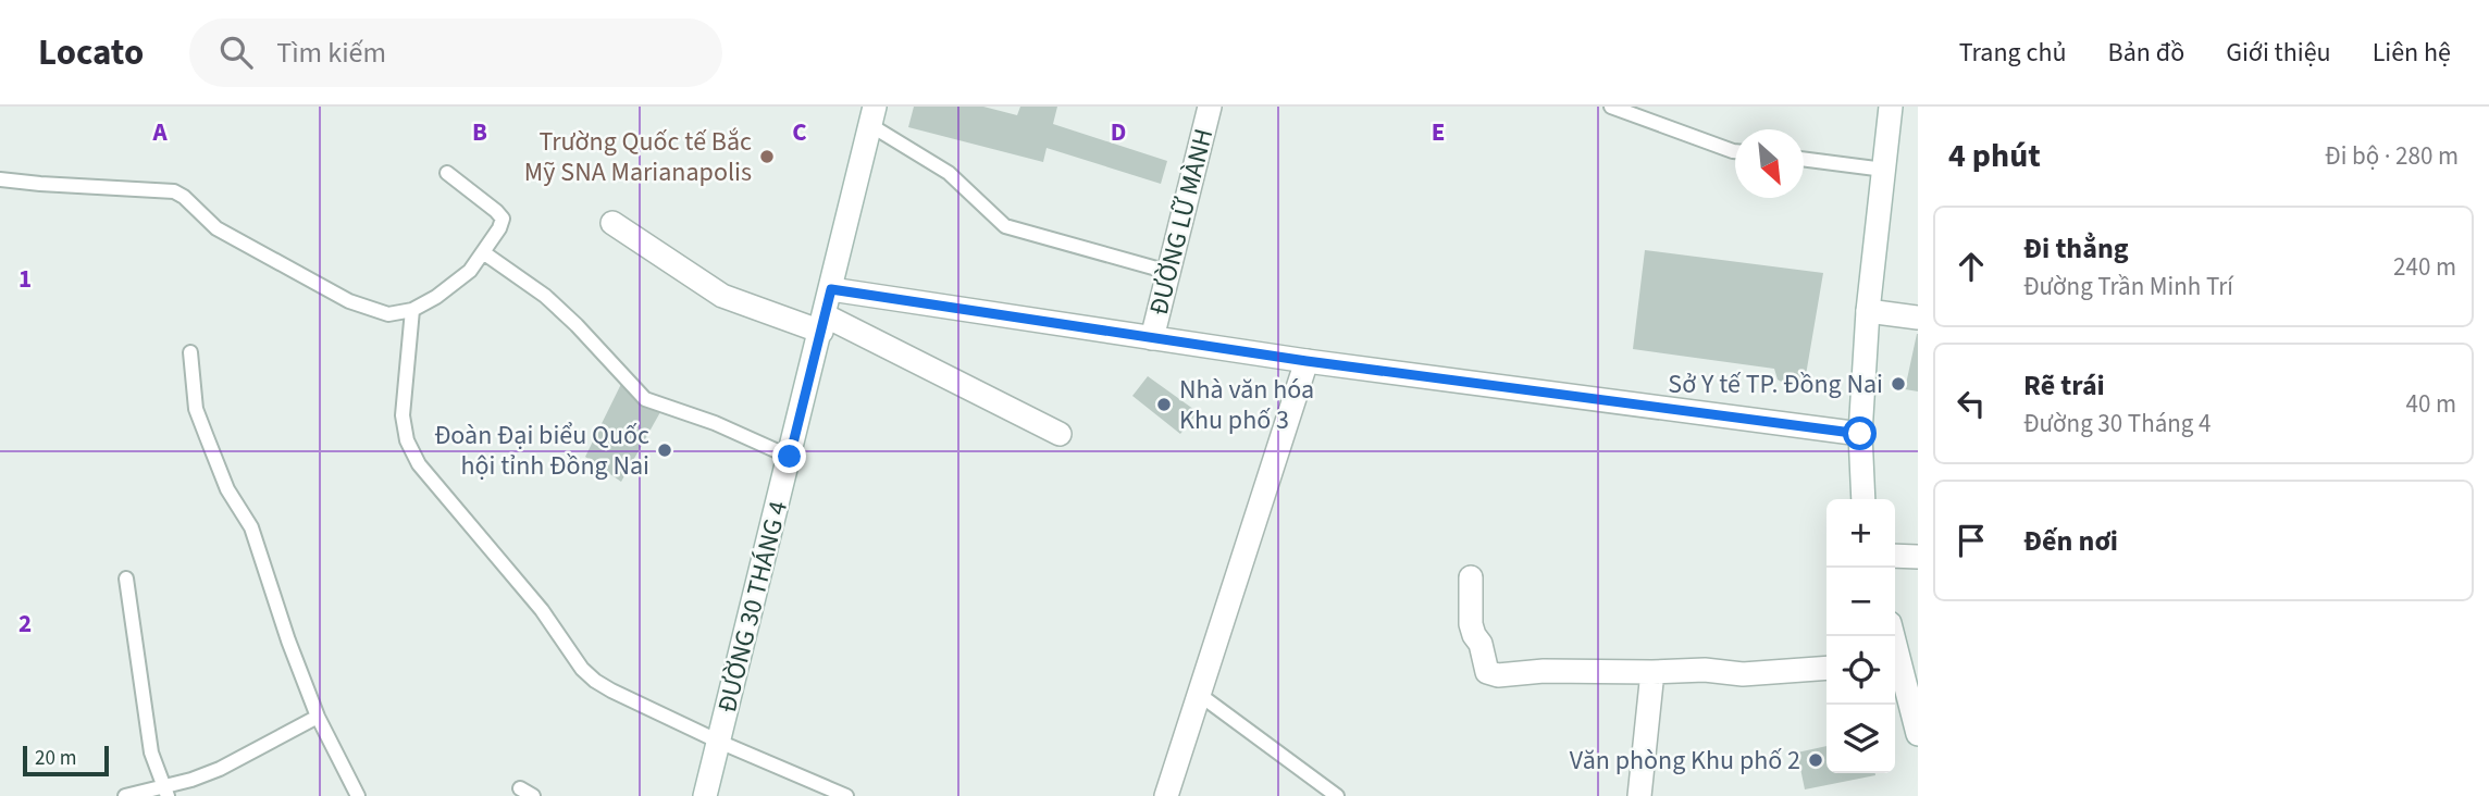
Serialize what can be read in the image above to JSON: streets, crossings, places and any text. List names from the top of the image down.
{
  "streets": {
    "street": ["ĐƯỜNG LỮ MÀNH", "ĐƯỜNG 30 THÁNG 4"]
  },
  "places": [
    "Trường Quốc tế Bắc Mỹ SNA Marianapolis",
    "Sở Y tế TP. Đồng Nai",
    "Nhà văn hóa Khu phố 3",
    "Đoàn Đại biểu Quốc hội tỉnh Đồng Nai",
    "Văn phòng Khu phố 2"
  ],
  "scale_bar": "20 m",
  "north": "bottom right",
  "page": {
    "header": "Locato",
    "search": "Tìm kiếm",
    "nav": [
      "Trang chủ",
      "Bản đồ",
      "Giới thiệu",
      "Liên hệ"
    ],
    "heading": ["4 phút", "Đi bộ · 280 m"],
    "list": [
      ["Đi thẳng", "Đường Trần Minh Trí", "240 m"],
      ["Rẽ trái", "Đường 30 Tháng 4", "40 m"],
      "Đến nơi"
    ],
    "map_buttons": ["+", "−"],
    "scale": "20 m"
  },
  "grid": {
    "columns": [
      "A",
      "B",
      "C",
      "D",
      "E"
    ],
    "rows": ["1", "2"]
  }
}
